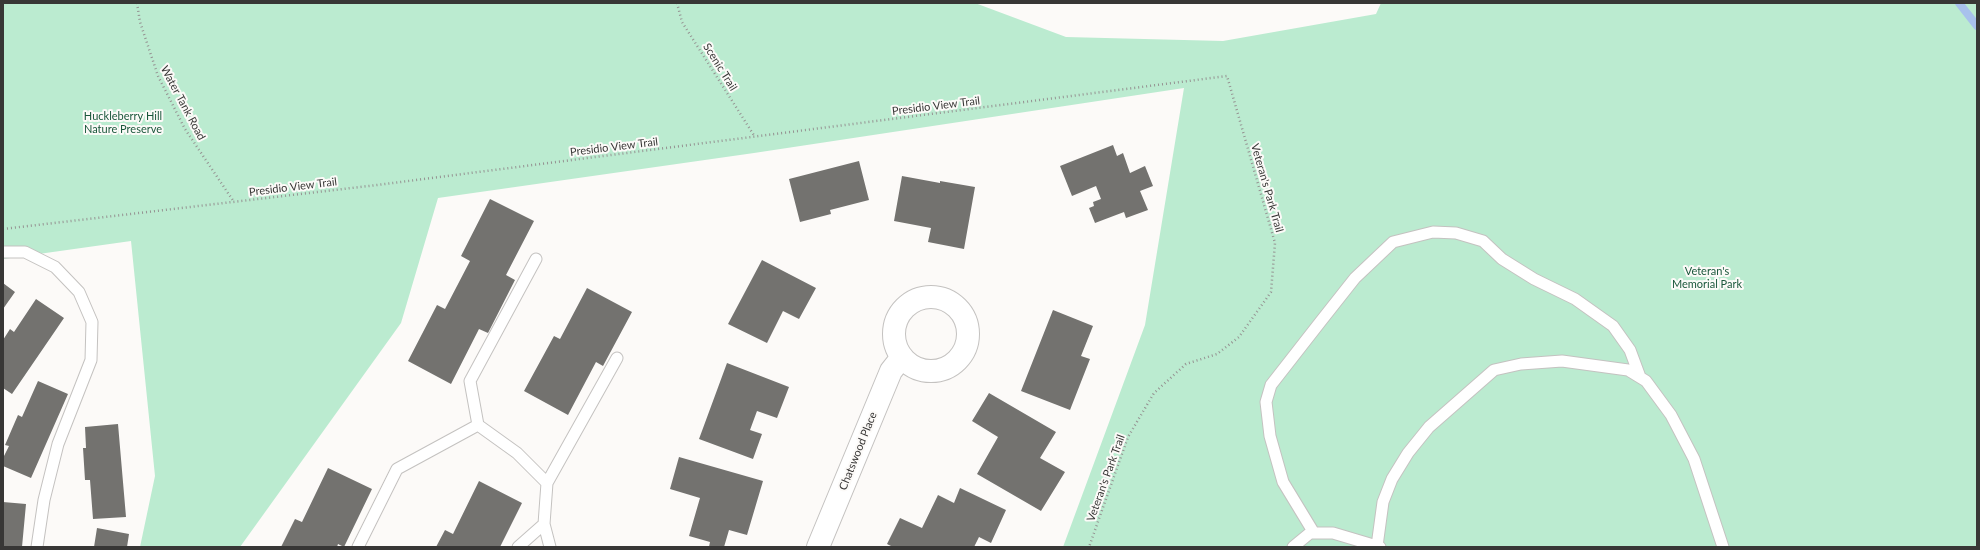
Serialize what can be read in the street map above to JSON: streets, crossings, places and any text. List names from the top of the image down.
{
  "streets": {
    "street": ["Chatswood Place"],
    "path": [
      "Scenic Trail",
      "Water Tank Road",
      "Presidio View Trail",
      "Veteran's Park Trail"
    ]
  },
  "crossings": [
    ["Scenic Trail", "Presidio View Trail"],
    ["Water Tank Road", "Presidio View Trail"],
    ["Presidio View Trail", "Veteran's Park Trail"]
  ],
  "parks": ["Huckleberry Hill Nature Preserve", "Veteran's Memorial Park"]
}
